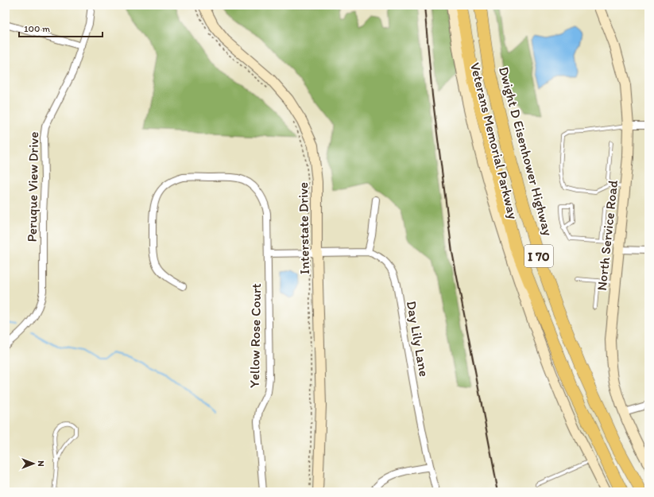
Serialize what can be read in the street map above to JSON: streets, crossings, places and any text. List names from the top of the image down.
{
  "streets": {
    "highway": ["Dwight D Eisenhower Highway", "I 70"],
    "street": [
      "Veterans Memorial Parkway",
      "Peruque View Drive",
      "Interstate Drive",
      "North Service Road",
      "Yellow Rose Court",
      "Day Lily Lane"
    ]
  },
  "crossings": [
    ["Interstate Drive", "Day Lily Lane"],
    ["Yellow Rose Court", "Day Lily Lane"]
  ],
  "scale_bar": "100 m",
  "north": "right"
}
